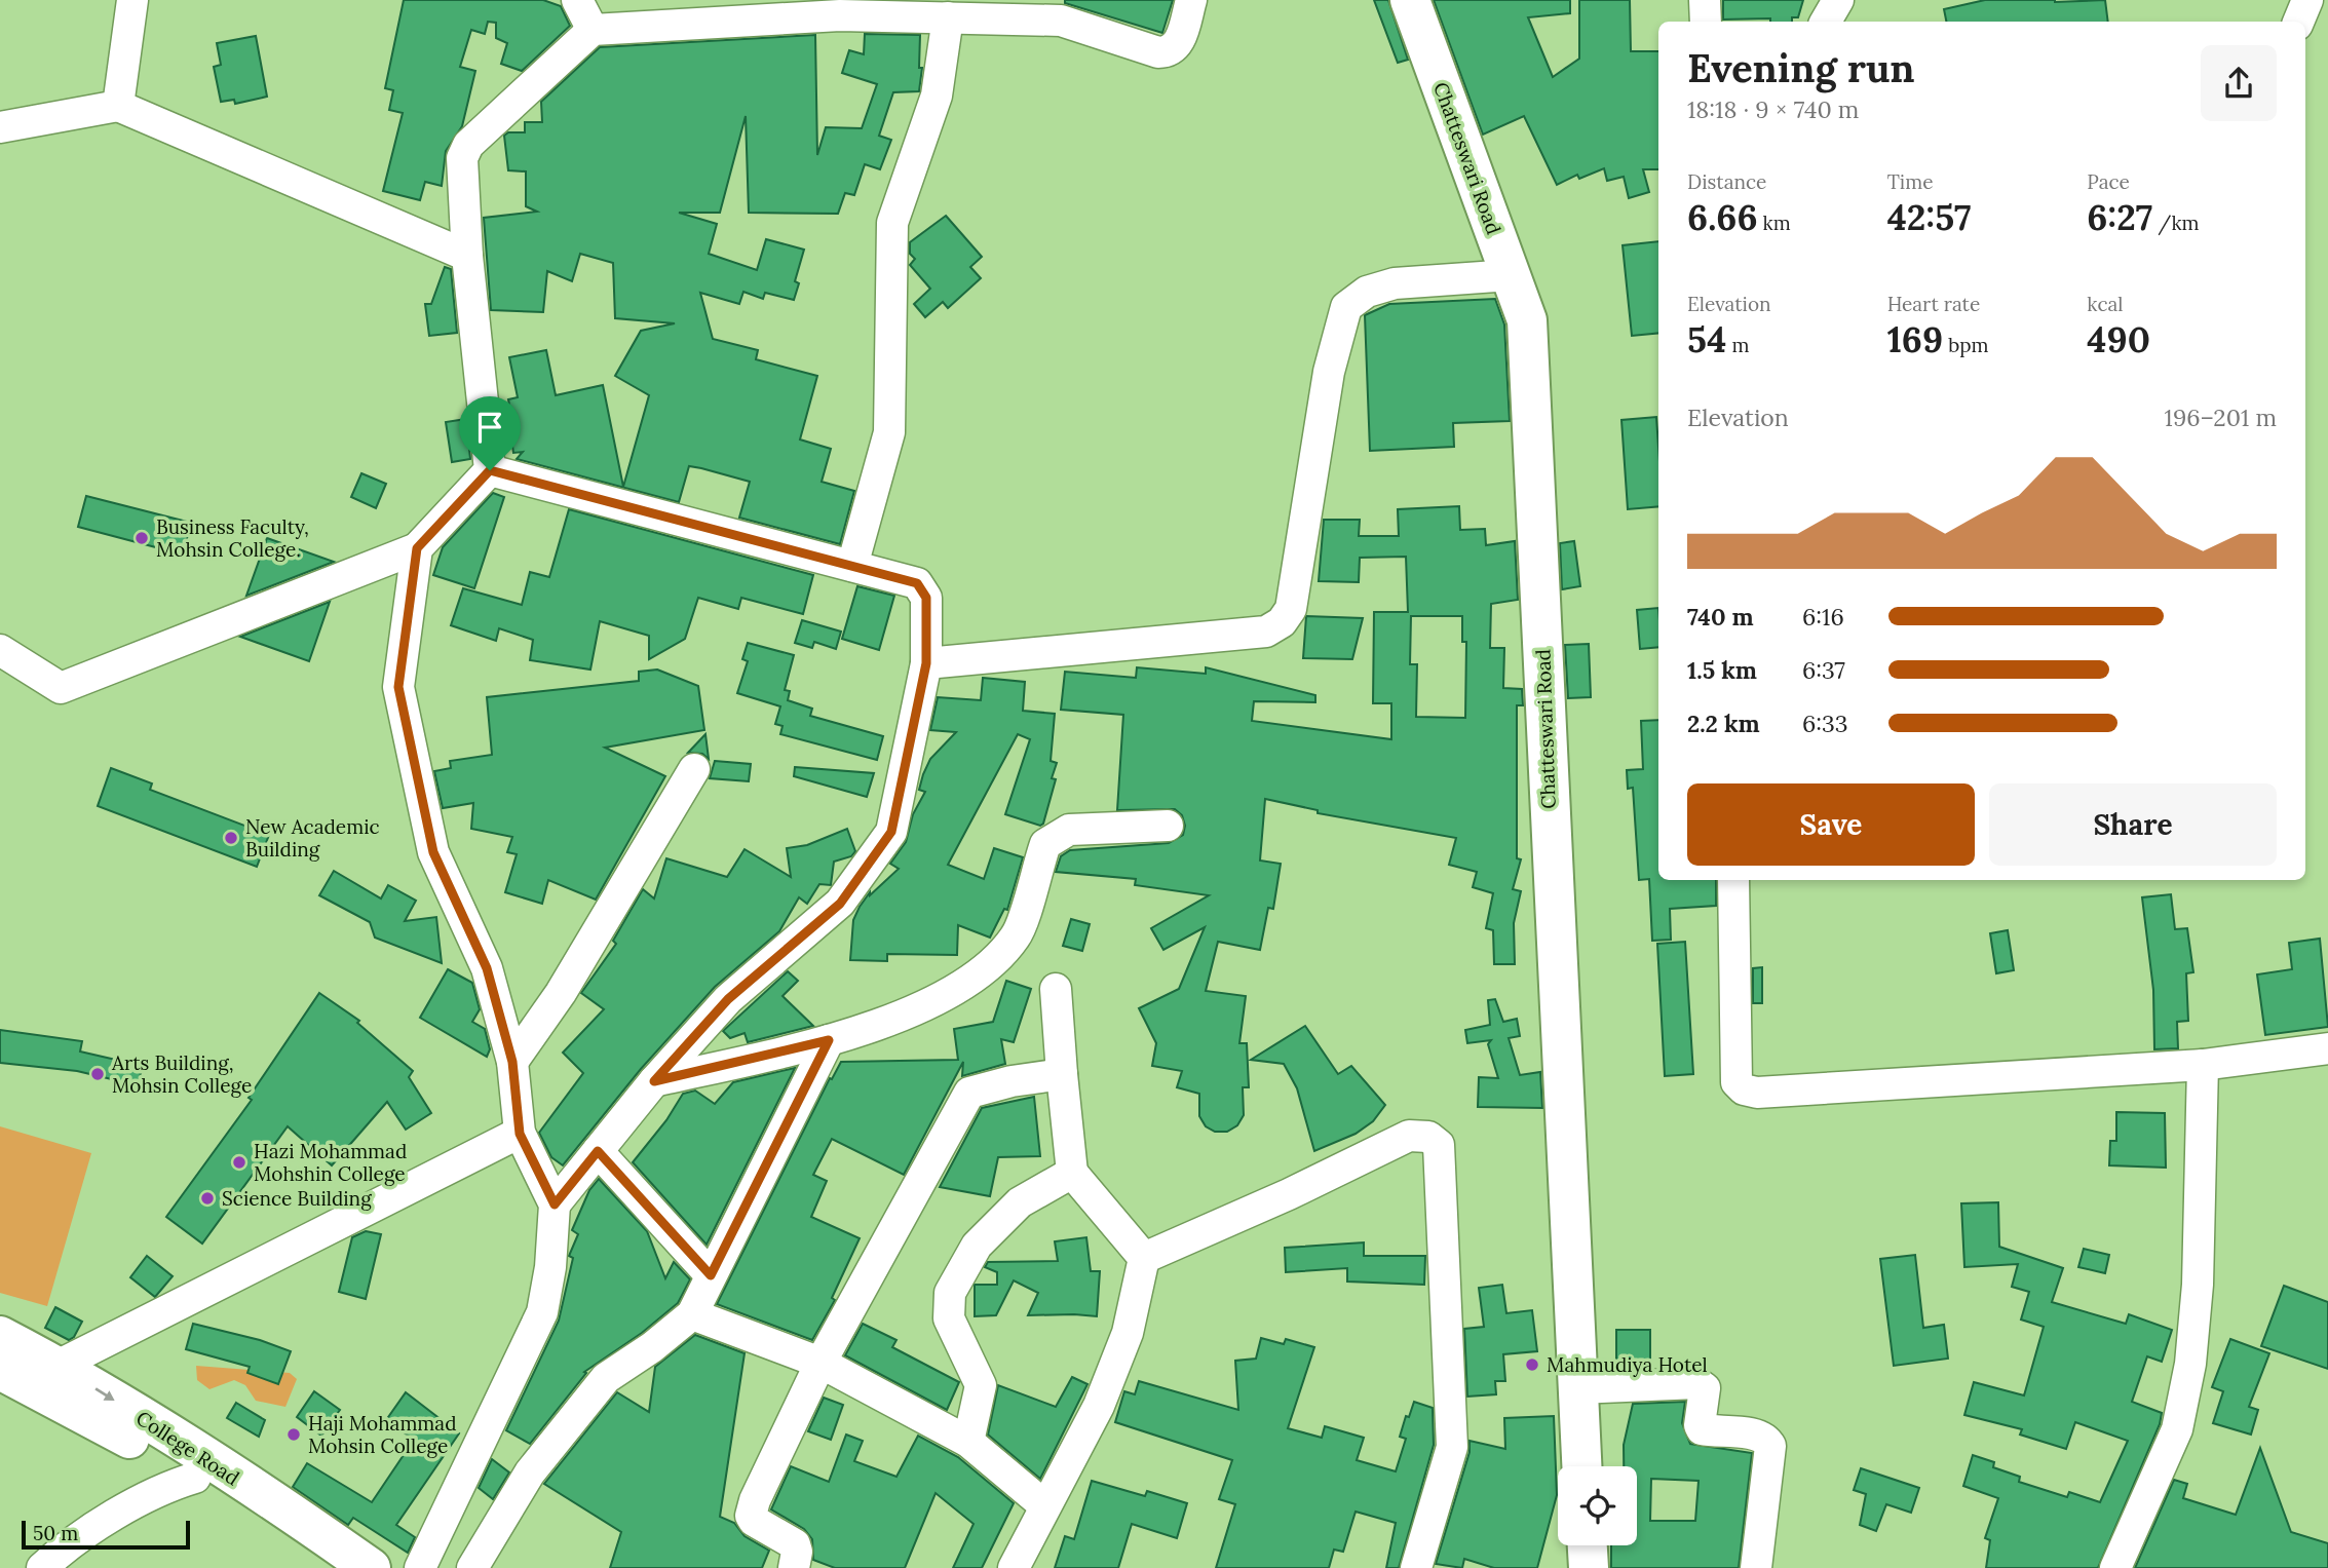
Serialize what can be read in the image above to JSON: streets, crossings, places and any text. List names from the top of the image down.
{
  "streets": {
    "main road": ["Chatteswari Road", "College Road"]
  },
  "places": [
    "Business Faculty, Mohsin College.",
    "New Academic Building",
    "Arts Building, Mohsin College",
    "Hazi Mohammad Mohshin College",
    "Science Building",
    "Mahmudiya Hotel",
    "Haji Mohammad Mohsin College"
  ],
  "scale_bar": "50 m",
  "page": {
    "heading": ["Evening run", "18:18 · 9 × 740 m"],
    "stats": [
      ["Distance", "6.66 km"],
      ["Time", "42:57"],
      ["Pace", "6:27 /km"],
      ["Elevation", "54 m"],
      ["Heart rate", "169 bpm"],
      ["kcal", "490"]
    ],
    "chart": ["Elevation", "196–201 m"],
    "list": [
      {
        "name": "740 m",
        "note": "6:16"
      },
      {
        "name": "1.5 km",
        "note": "6:37"
      },
      {
        "name": "2.2 km",
        "note": "6:33"
      }
    ],
    "buttons": ["Save", "Share"],
    "scale": "50 m"
  }
}
